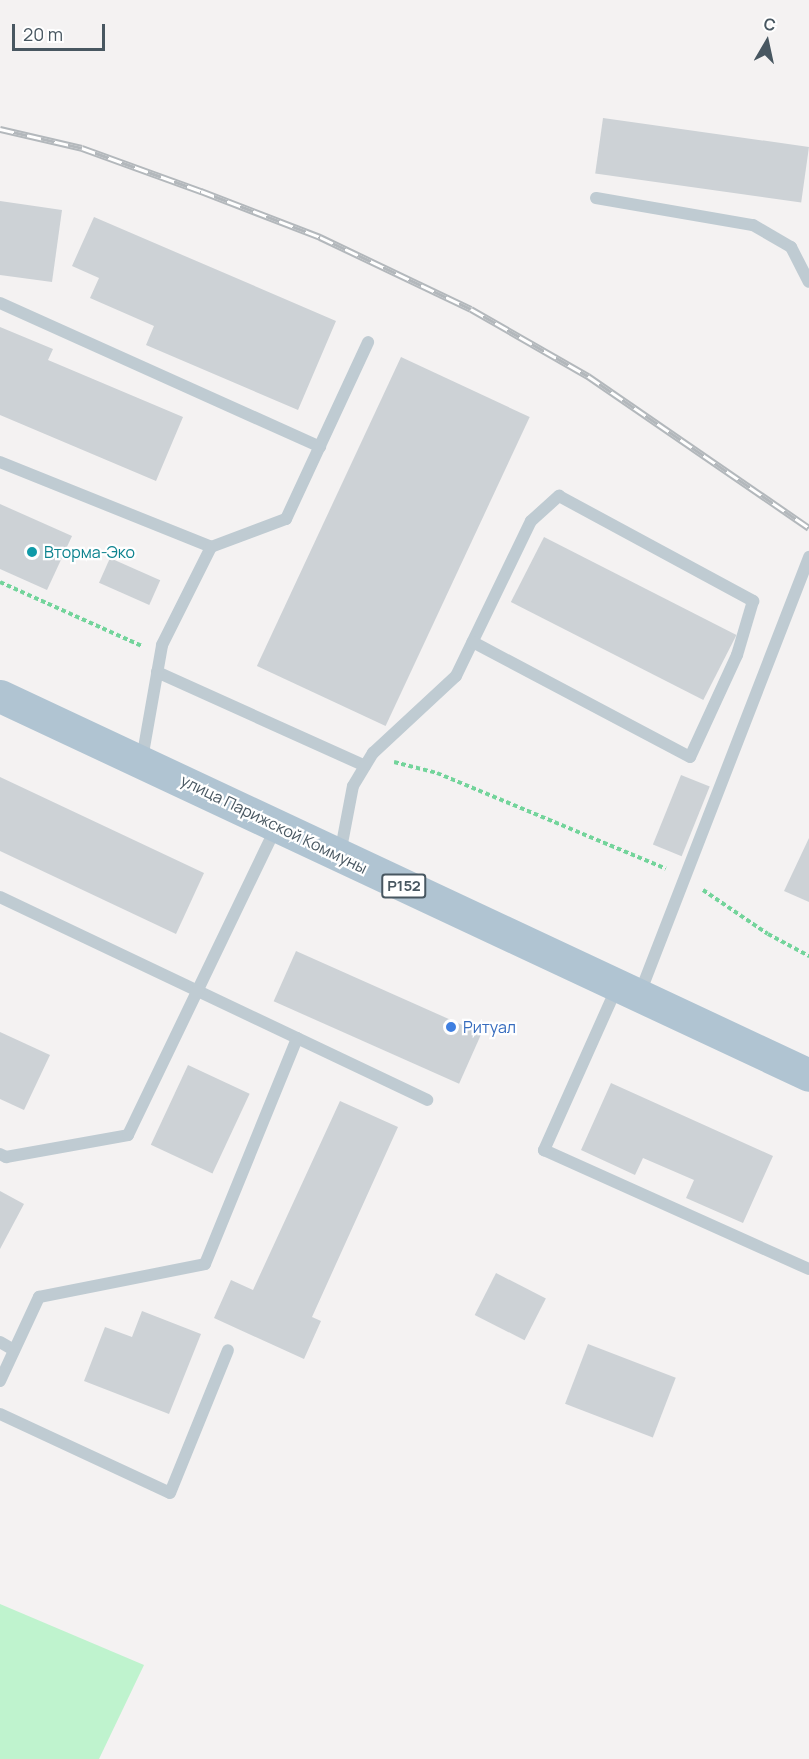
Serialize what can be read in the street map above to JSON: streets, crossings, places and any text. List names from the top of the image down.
{
  "streets": {
    "main road": ["улица Парижской Коммуны", "Р152"]
  },
  "places": ["Вторма-Эко", "Ритуал"],
  "scale_bar": "20 m",
  "north": "top"
}
